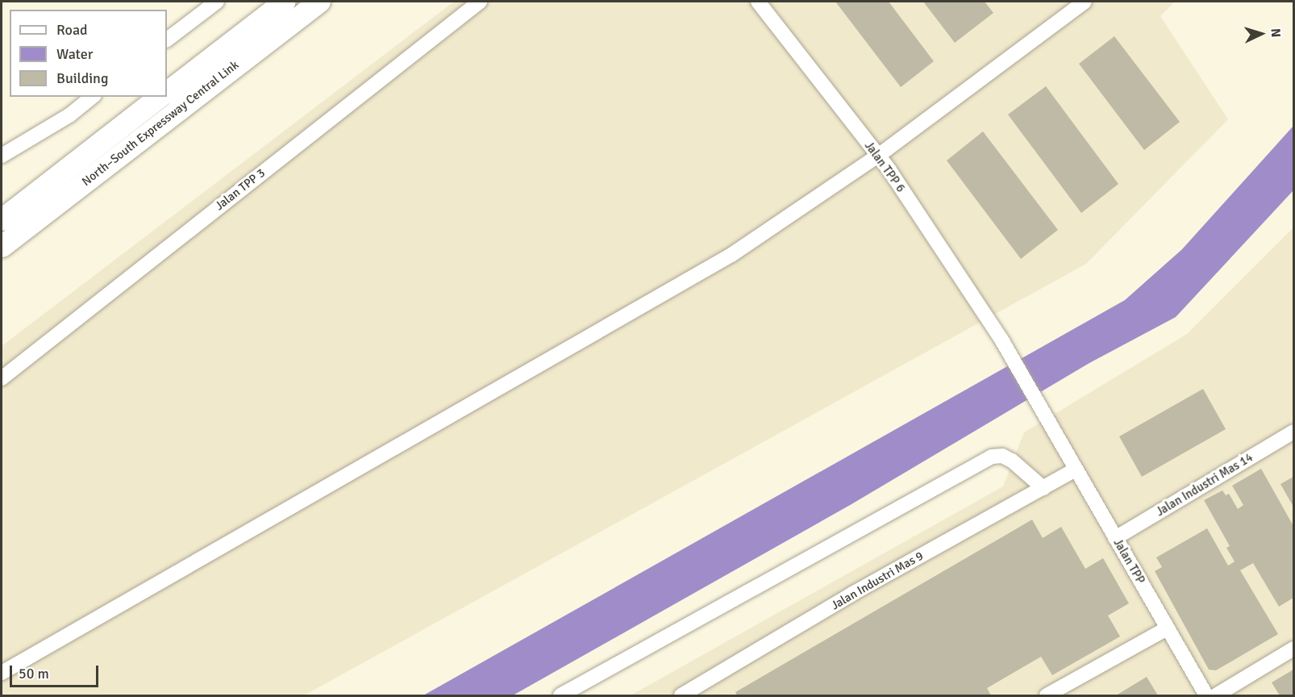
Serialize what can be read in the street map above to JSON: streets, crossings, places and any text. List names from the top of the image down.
{
  "streets": {
    "highway": ["North–South Expressway Central Link"],
    "street": [
      "Jalan TPP 6",
      "Jalan TPP 3",
      "Jalan Industri Mas 14",
      "Jalan TPP",
      "Jalan Industri Mas 9"
    ]
  },
  "crossings": [
    ["Jalan TPP 6", "Jalan TPP"],
    ["Jalan Industri Mas 14", "Jalan TPP"],
    ["Jalan TPP", "Jalan Industri Mas 9"]
  ],
  "legend": ["Road", "Water", "Building"],
  "scale_bar": "50 m",
  "north": "right"
}
